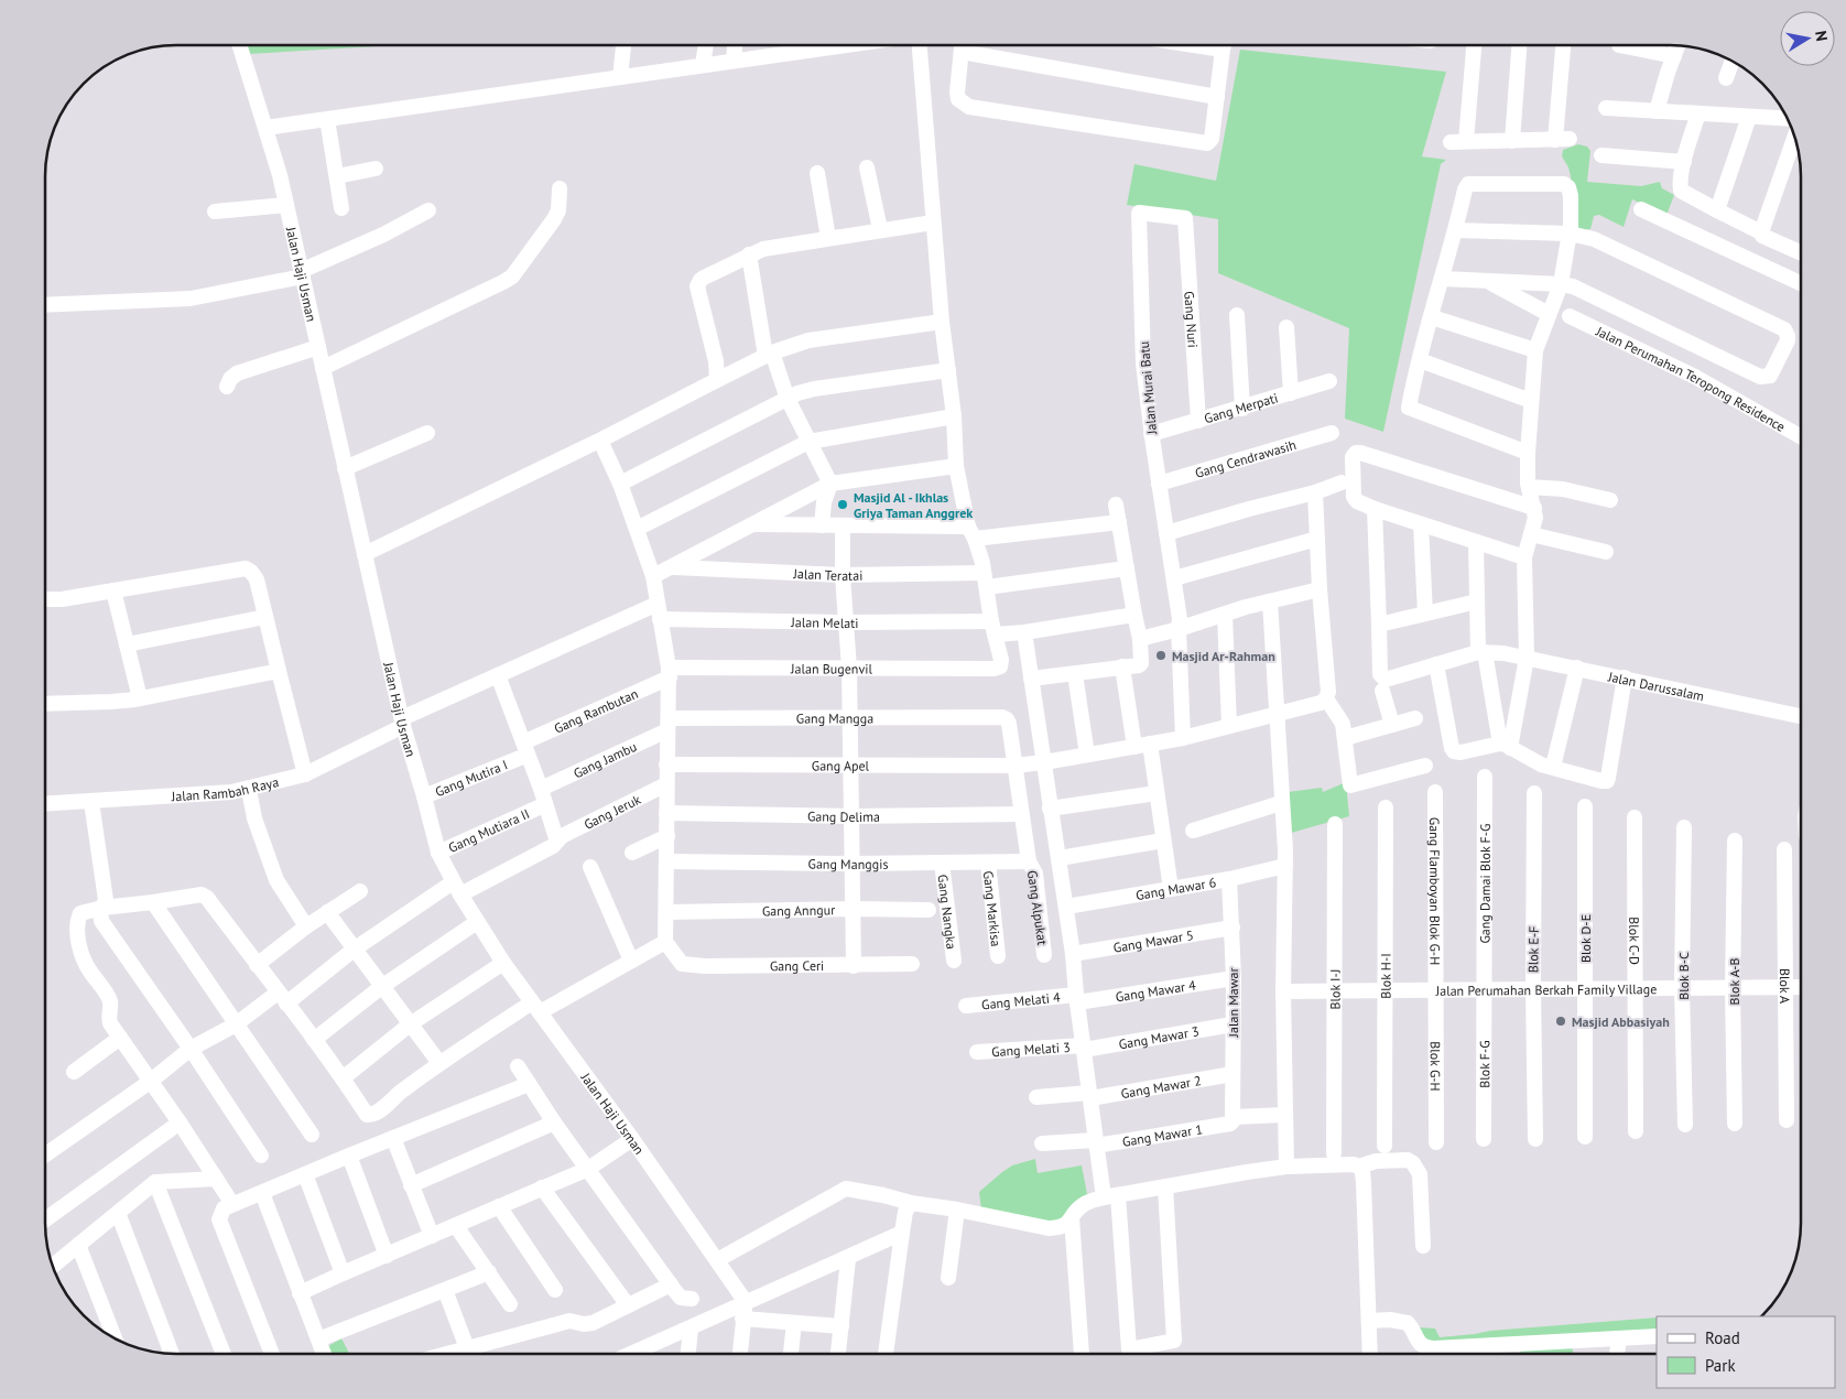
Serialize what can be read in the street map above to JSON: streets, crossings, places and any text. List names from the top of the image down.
{
  "streets": {
    "street": [
      "Jalan Haji Usman",
      "Gang Nuri",
      "Jalan Perumahan Teropong Residence",
      "Jalan Murai Batu",
      "Gang Merpati",
      "Gang Cendrawasih",
      "Jalan Teratai",
      "Jalan Melati",
      "Jalan Bugenvil",
      "Jalan Darussalam",
      "Gang Rambutan",
      "Gang Mangga",
      "Gang Jambu",
      "Gang Apel",
      "Gang Mutira I",
      "Jalan Rambah Raya",
      "Gang Jeruk",
      "Gang Delima",
      "Gang Mutiara II",
      "Gang Manggis",
      "Gang Damai Blok F-G",
      "Gang Mawar 6",
      "Gang Flamboyan Blok G-H",
      "Gang Alpukat",
      "Gang Anngur",
      "Gang Markisa",
      "Gang Nangka",
      "Blok D-E",
      "Gang Mawar 5",
      "Blok C-D",
      "Blok E-F",
      "Gang Ceri",
      "Blok B-C",
      "Blok H-I",
      "Blok A-B",
      "Blok A",
      "Blok I-J",
      "Jalan Perumahan Berkah Family Village",
      "Gang Mawar 4",
      "Gang Melati 4",
      "Jalan Mawar",
      "Gang Mawar 3",
      "Gang Melati 3",
      "Blok F-G",
      "Blok G-H",
      "Gang Mawar 2",
      "Gang Mawar 1"
    ]
  },
  "crossings": [
    ["Jalan Haji Usman", "Gang Mutira I"],
    ["Jalan Haji Usman", "Jalan Rambah Raya"],
    ["Jalan Haji Usman", "Gang Jeruk"],
    ["Jalan Haji Usman", "Gang Mutiara II"],
    ["Gang Nuri", "Jalan Murai Batu"],
    ["Gang Nuri", "Gang Merpati"],
    ["Jalan Murai Batu", "Gang Merpati"],
    ["Jalan Murai Batu", "Gang Cendrawasih"],
    ["Jalan Murai Batu", "Gang Apel"],
    ["Jalan Melati", "Jalan Bugenvil"],
    ["Jalan Melati", "Jalan Rambah Raya"],
    ["Jalan Bugenvil", "Gang Rambutan"],
    ["Gang Rambutan", "Gang Mutira I"],
    ["Gang Mangga", "Gang Jambu"],
    ["Gang Mangga", "Gang Alpukat"],
    ["Gang Apel", "Gang Alpukat"],
    ["Gang Delima", "Gang Alpukat"],
    ["Gang Manggis", "Gang Alpukat"],
    ["Gang Manggis", "Gang Markisa"],
    ["Gang Manggis", "Gang Nangka"],
    ["Gang Damai Blok F-G", "Jalan Perumahan Berkah Family Village"],
    ["Gang Damai Blok F-G", "Blok F-G"],
    ["Gang Mawar 6", "Jalan Mawar"],
    ["Gang Flamboyan Blok G-H", "Jalan Perumahan Berkah Family Village"],
    ["Gang Flamboyan Blok G-H", "Blok G-H"],
    ["Blok D-E", "Jalan Perumahan Berkah Family Village"],
    ["Gang Mawar 5", "Jalan Mawar"],
    ["Blok C-D", "Jalan Perumahan Berkah Family Village"],
    ["Blok E-F", "Jalan Perumahan Berkah Family Village"],
    ["Blok B-C", "Jalan Perumahan Berkah Family Village"],
    ["Blok H-I", "Jalan Perumahan Berkah Family Village"],
    ["Blok A-B", "Jalan Perumahan Berkah Family Village"],
    ["Blok A", "Jalan Perumahan Berkah Family Village"],
    ["Blok I-J", "Jalan Perumahan Berkah Family Village"],
    ["Jalan Perumahan Berkah Family Village", "Blok F-G"],
    ["Jalan Perumahan Berkah Family Village", "Blok G-H"],
    ["Gang Mawar 4", "Gang Melati 4"],
    ["Gang Mawar 4", "Jalan Mawar"],
    ["Jalan Mawar", "Gang Mawar 3"],
    ["Jalan Mawar", "Gang Mawar 2"],
    ["Jalan Mawar", "Gang Mawar 1"],
    ["Gang Mawar 3", "Gang Melati 3"]
  ],
  "places": ["Masjid Al - Ikhlas Griya Taman Anggrek", "Masjid Ar-Rahman", "Masjid Abbasiyah"],
  "legend": ["Road", "Park"],
  "north": "right"
}
